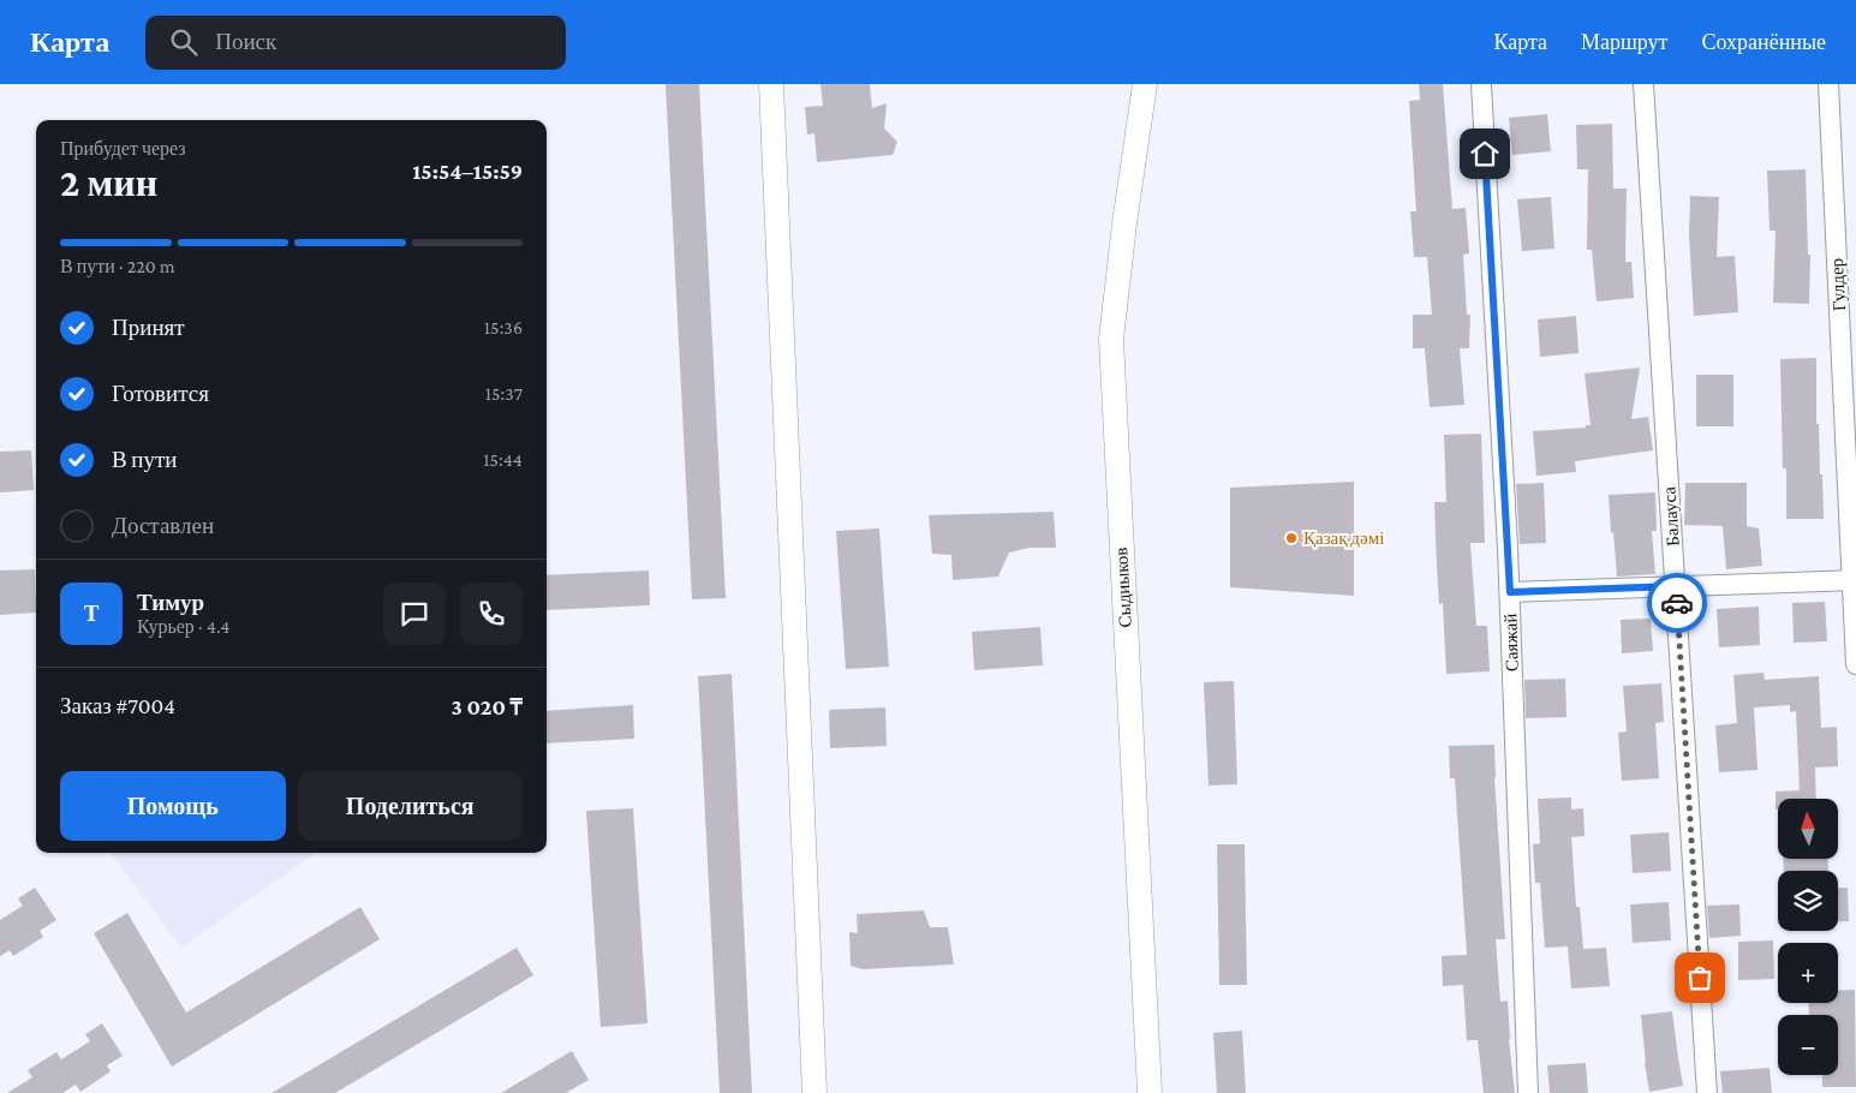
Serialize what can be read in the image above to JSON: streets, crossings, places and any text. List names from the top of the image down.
{
  "streets": {
    "street": [
      "Гулдер",
      "Балауса",
      "Сыдиыков",
      "Саяжай"
    ]
  },
  "places": ["Қазақ дәмі"],
  "north": "top",
  "page": {
    "header": "Карта",
    "search": "Поиск",
    "nav": ["Карта", "Маршрут", "Сохранённые"],
    "heading": ["2 мин", "Прибудет через", "15:54–15:59"],
    "panel": [
      "Тимур",
      "Курьер · 4.4",
      "Заказ #7004",
      "3 020 ₸"
    ],
    "bar": "В пути · 220 m",
    "list": [
      ["Принят", "15:36"],
      ["Готовится", "15:37"],
      ["В пути", "15:44"],
      "Доставлен"
    ],
    "round": "Т",
    "buttons": ["Помощь", "Поделиться"],
    "map_buttons": ["+", "−"]
  }
}
